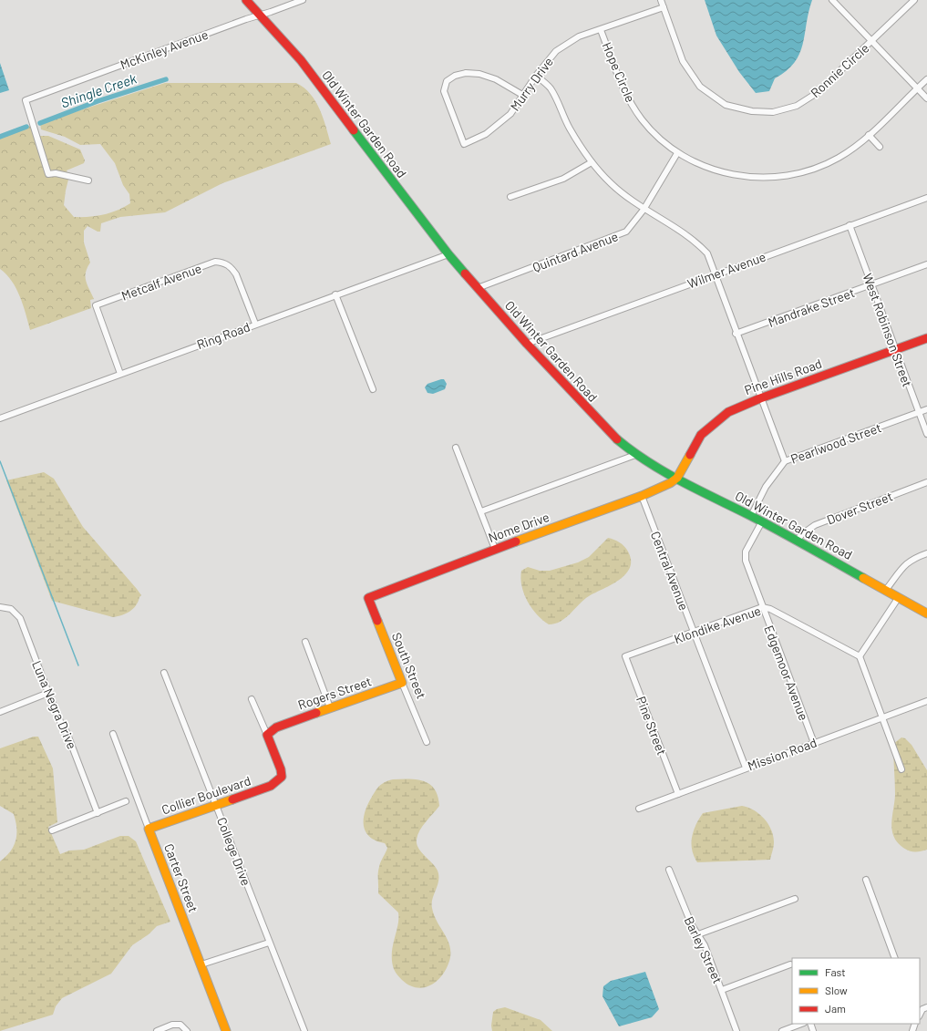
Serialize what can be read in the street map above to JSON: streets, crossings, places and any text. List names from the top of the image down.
{
  "streets": {
    "main road": [
      "Old Winter Garden Road",
      "Pine Hills Road",
      "Nome Drive",
      "South Street",
      "Rogers Street",
      "Collier Boulevard",
      "Carter Street"
    ],
    "street": [
      "McKinley Avenue",
      "Ronnie Circle",
      "Hope Circle",
      "Murry Drive",
      "Quintard Avenue",
      "Wilmer Avenue",
      "Metcalf Avenue",
      "Mandrake Street",
      "West Robinson Street",
      "Ring Road",
      "Pearlwood Street",
      "Dover Street",
      "Central Avenue",
      "Klondike Avenue",
      "Edgemoor Avenue",
      "Luna Negra Drive",
      "Pine Street",
      "Mission Road",
      "College Drive",
      "Barley Street"
    ]
  },
  "crossings": [
    ["McKinley Avenue", "Old Winter Garden Road"],
    ["Ronnie Circle", "Murry Drive"],
    ["Hope Circle", "Murry Drive"],
    ["Hope Circle", "Quintard Avenue"],
    ["Old Winter Garden Road", "Quintard Avenue"],
    ["Old Winter Garden Road", "Wilmer Avenue"],
    ["Old Winter Garden Road", "Ring Road"],
    ["Old Winter Garden Road", "Pine Hills Road"],
    ["Old Winter Garden Road", "Pearlwood Street"],
    ["Old Winter Garden Road", "Dover Street"],
    ["Old Winter Garden Road", "Nome Drive"],
    ["Old Winter Garden Road", "Edgemoor Avenue"],
    ["Wilmer Avenue", "West Robinson Street"],
    ["Metcalf Avenue", "Ring Road"],
    ["Mandrake Street", "West Robinson Street"],
    ["West Robinson Street", "Pine Hills Road"],
    ["West Robinson Street", "Pearlwood Street"],
    ["Pine Hills Road", "Nome Drive"],
    ["Nome Drive", "Central Avenue"],
    ["Nome Drive", "South Street"],
    ["Central Avenue", "Klondike Avenue"],
    ["Central Avenue", "Mission Road"],
    ["Klondike Avenue", "Edgemoor Avenue"],
    ["Klondike Avenue", "Pine Street"],
    ["South Street", "Rogers Street"],
    ["Edgemoor Avenue", "Mission Road"],
    ["Rogers Street", "Collier Boulevard"],
    ["Pine Street", "Mission Road"],
    ["Collier Boulevard", "College Drive"],
    ["Collier Boulevard", "Carter Street"]
  ],
  "water": ["Shingle Creek"],
  "legend": ["Fast", "Slow", "Jam"]
}
